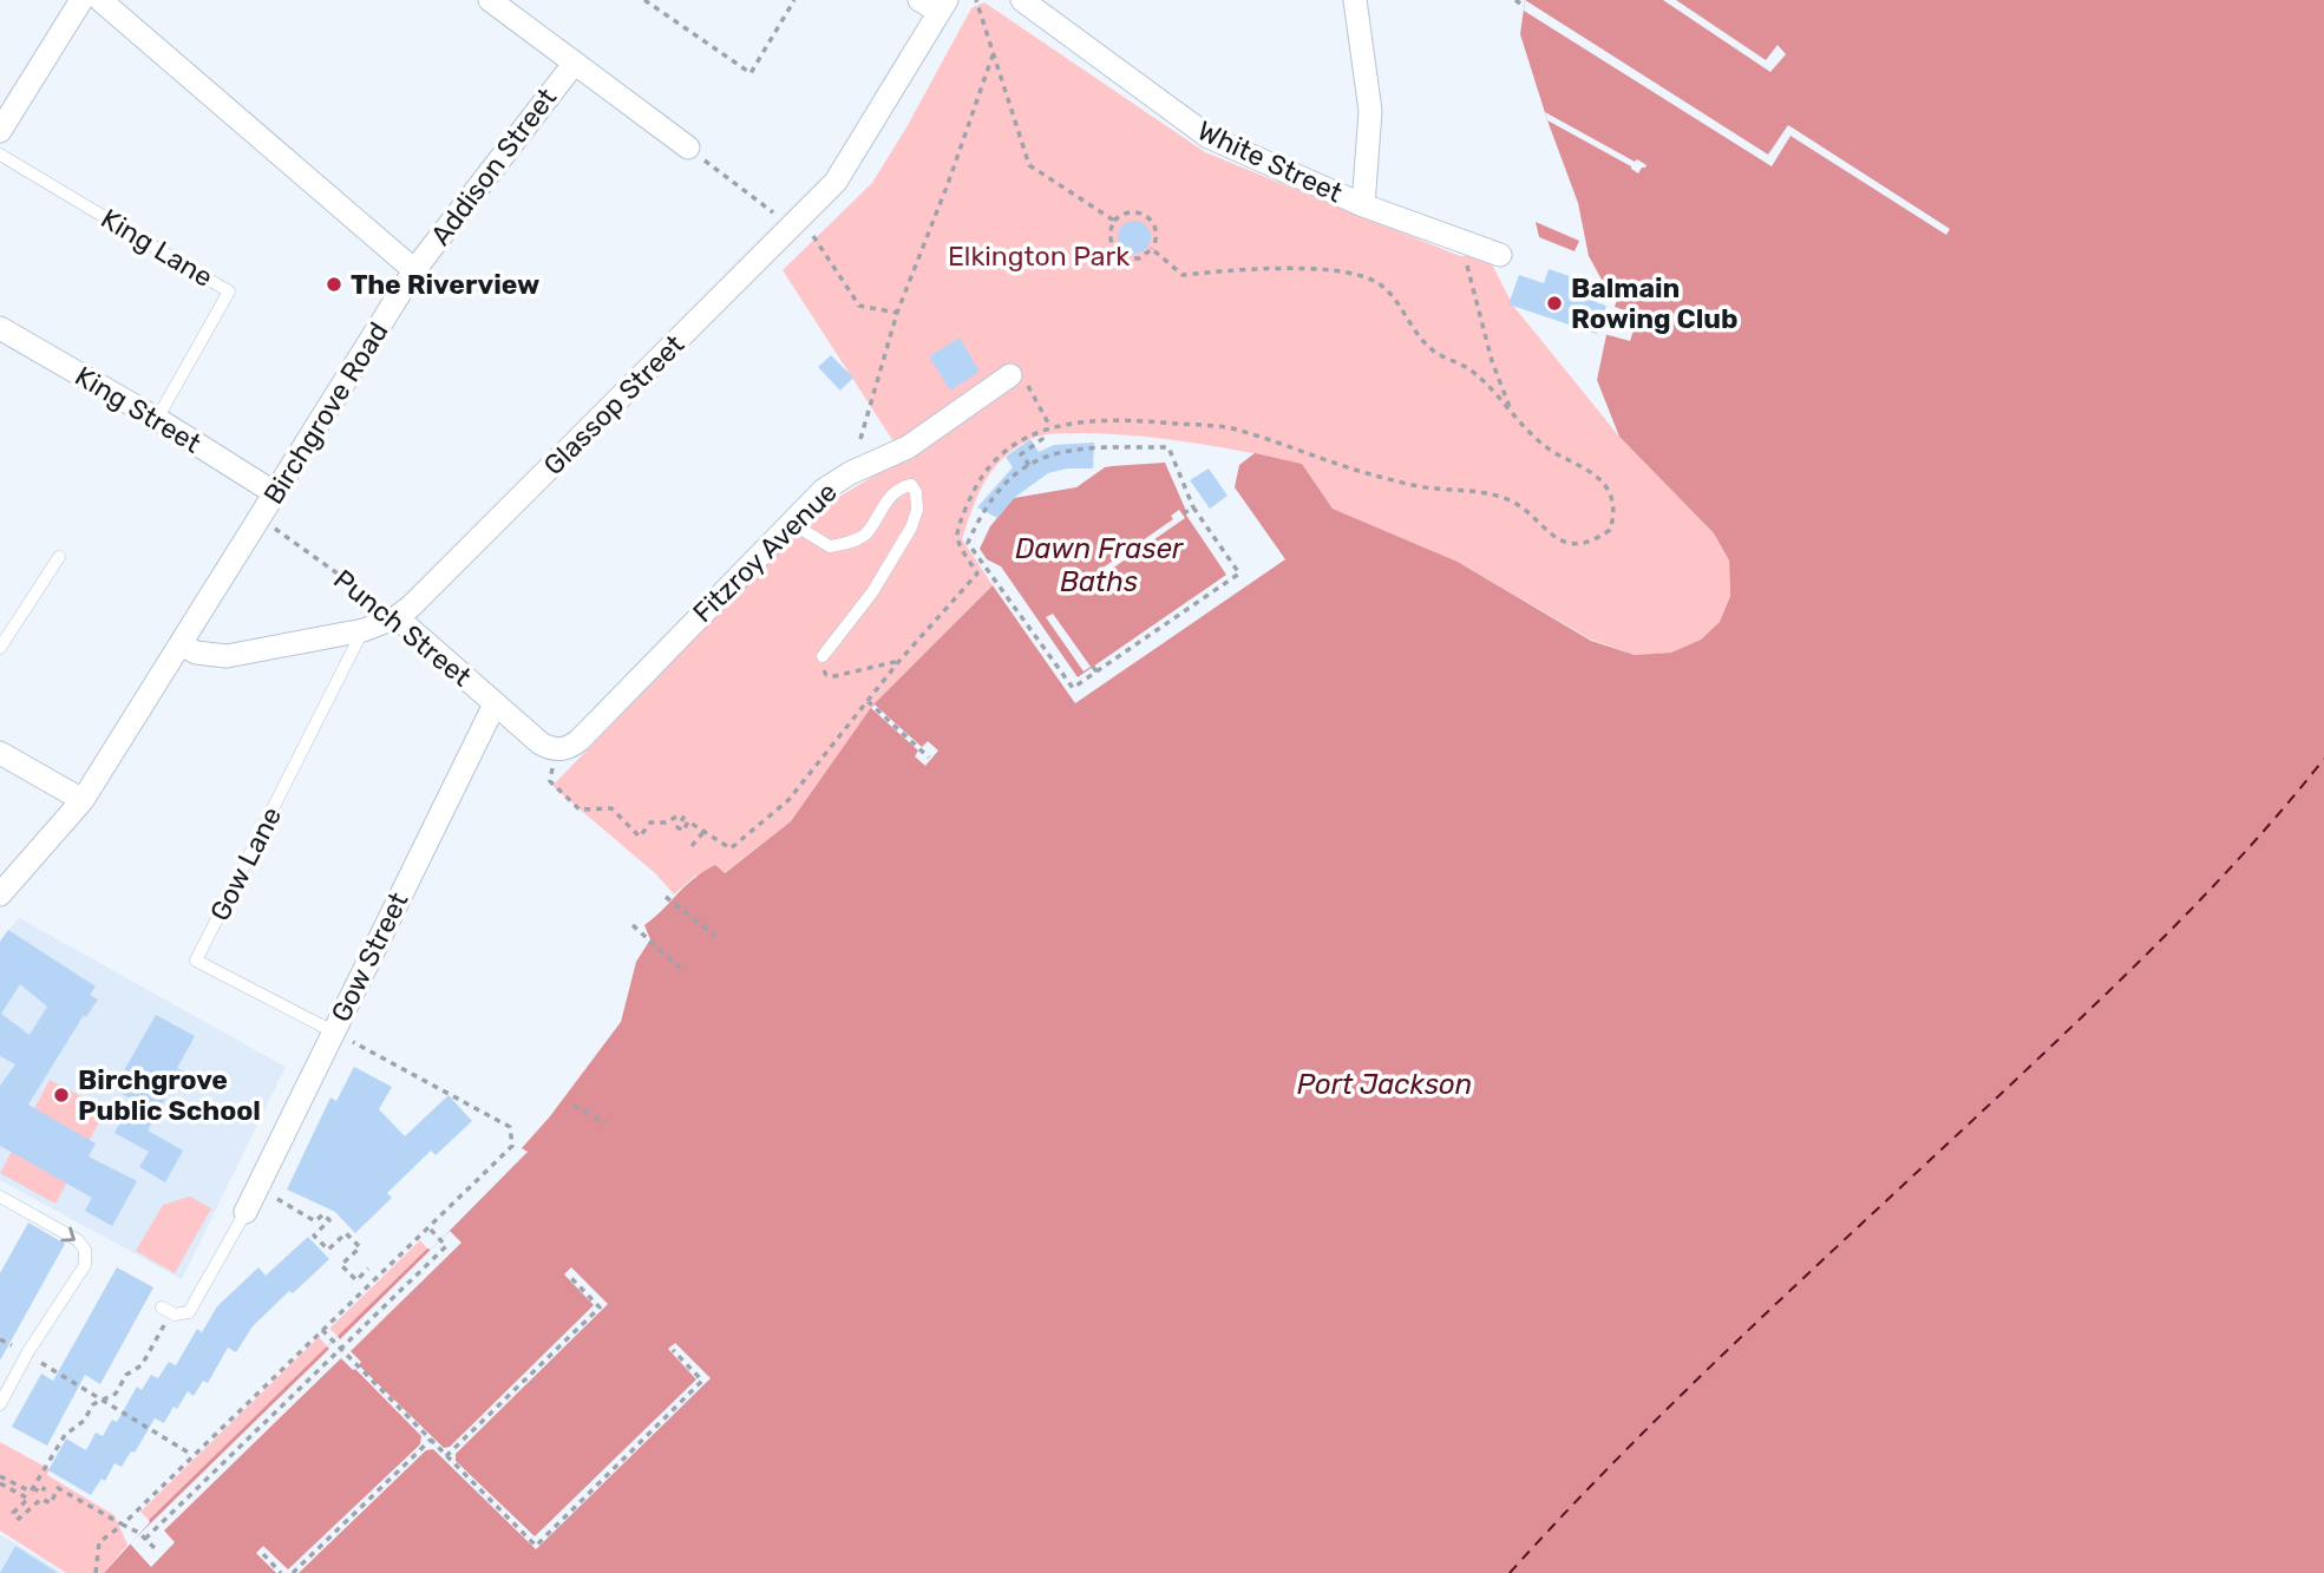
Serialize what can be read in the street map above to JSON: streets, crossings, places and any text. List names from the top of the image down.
{
  "streets": {
    "street": [
      "White Street",
      "Addison Street",
      "Glassop Street",
      "King Street",
      "Birchgrove Road",
      "Fitzroy Avenue",
      "Punch Street",
      "Gow Street"
    ],
    "lane": ["King Lane", "Gow Lane"]
  },
  "crossings": [
    ["Addison Street", "Birchgrove Road"],
    ["King Lane", "King Street"],
    ["Glassop Street", "Birchgrove Road"],
    ["Glassop Street", "Punch Street"],
    ["Glassop Street", "Gow Lane"],
    ["King Street", "Birchgrove Road"],
    ["Birchgrove Road", "Punch Street"],
    ["Fitzroy Avenue", "Punch Street"],
    ["Punch Street", "Gow Street"],
    ["Gow Lane", "Gow Street"]
  ],
  "water": ["Dawn Fraser Baths", "Port Jackson"],
  "parks": ["Elkington Park"],
  "places": ["The Riverview", "Balmain Rowing Club", "Birchgrove Public School"]
}
